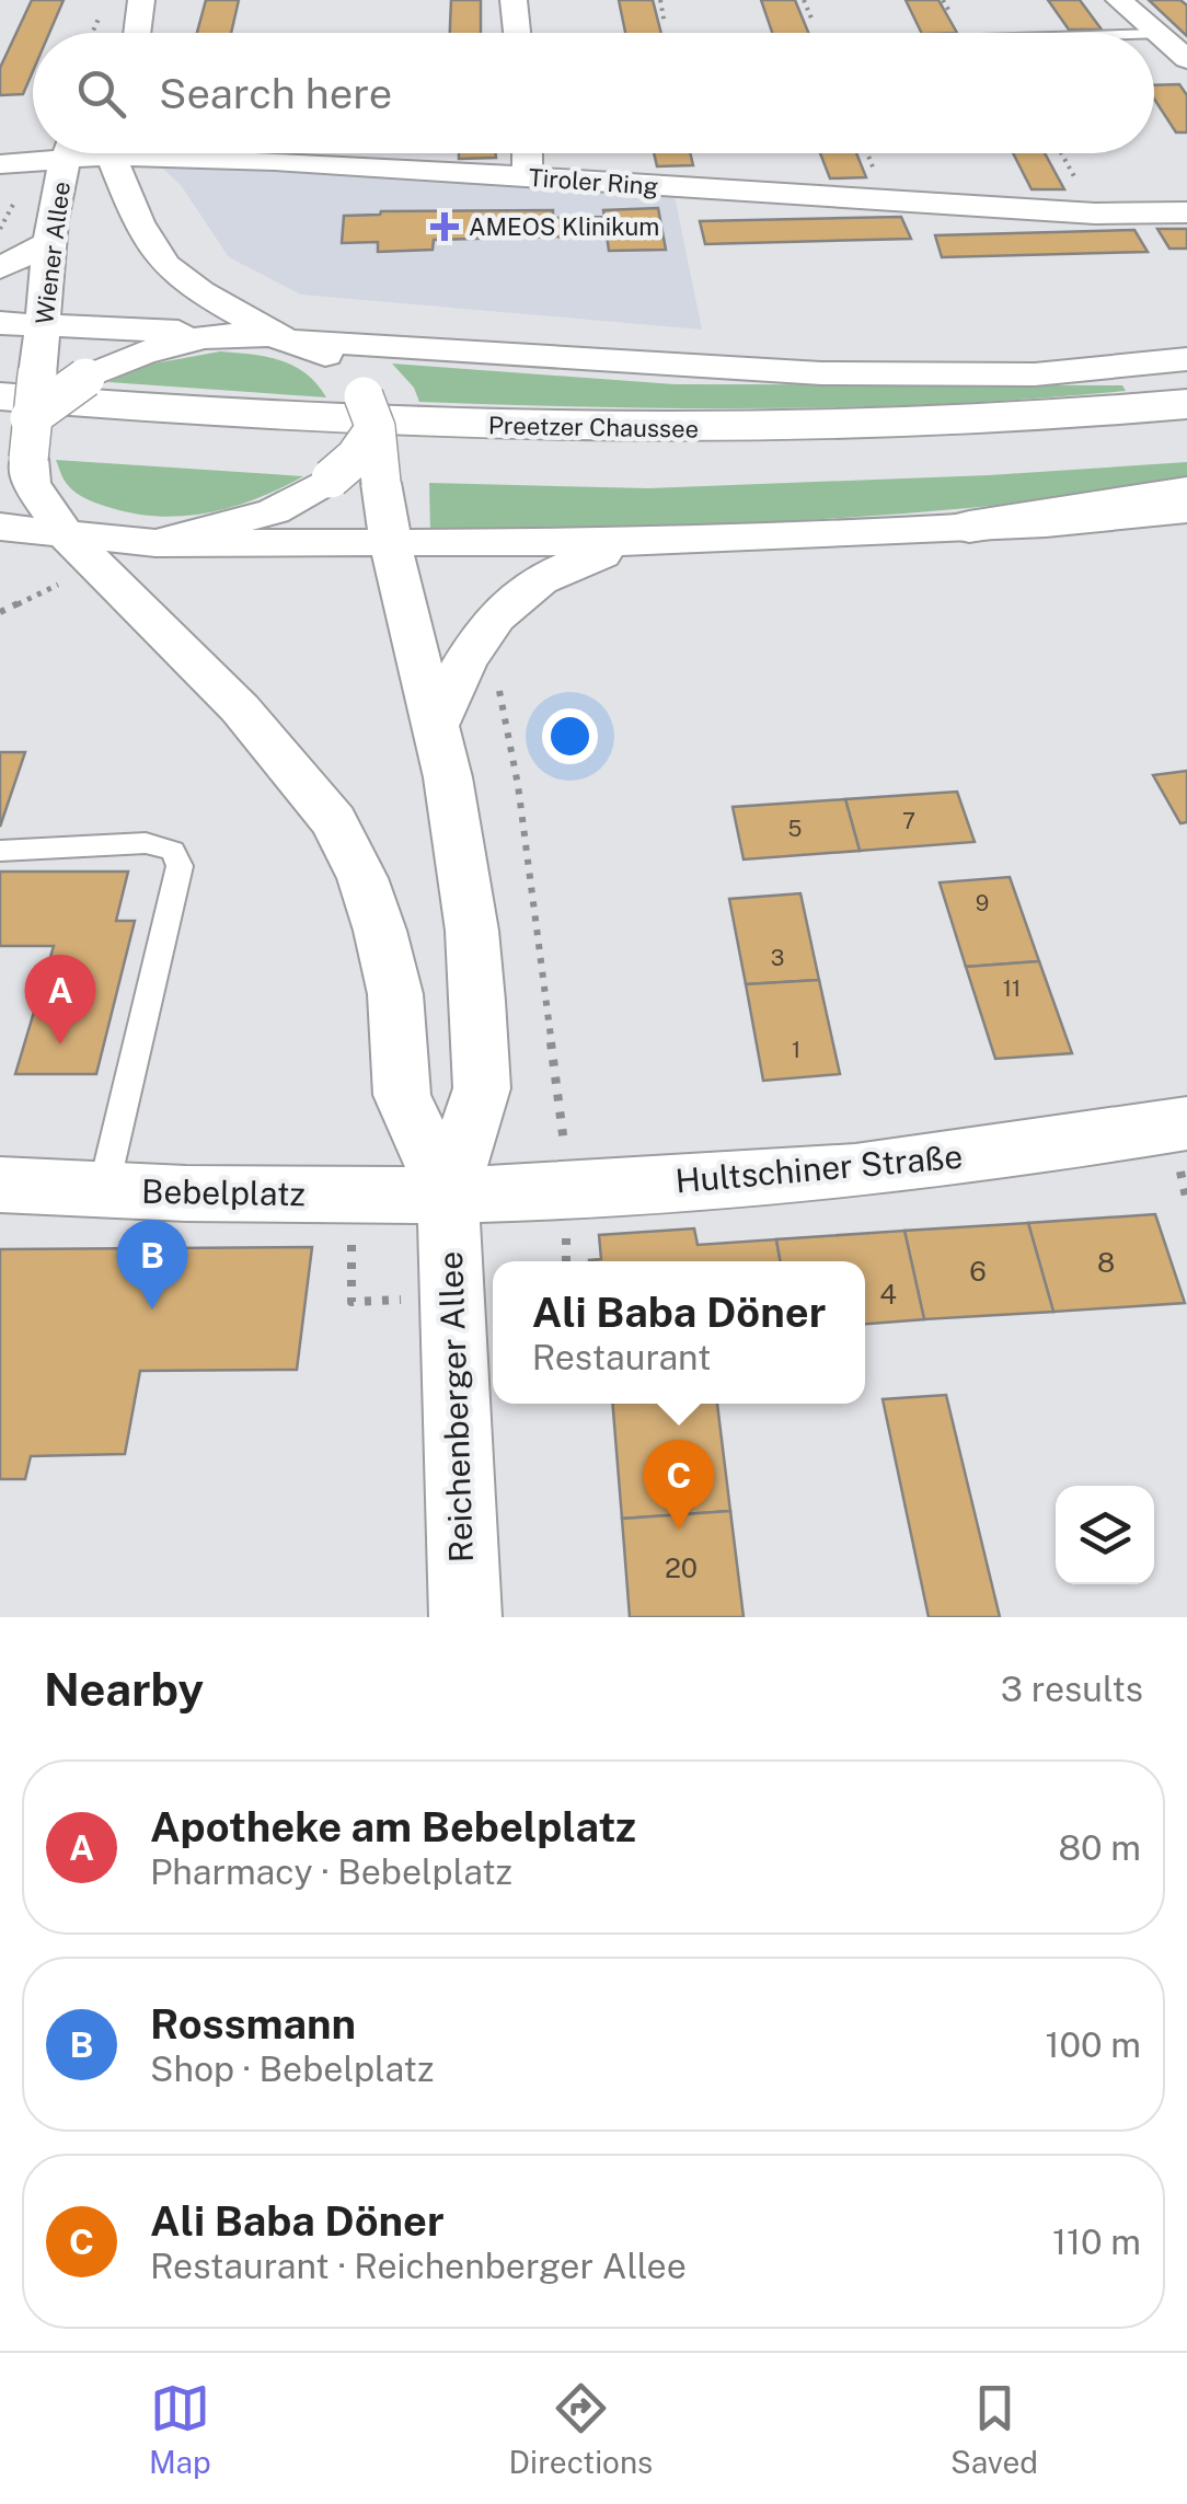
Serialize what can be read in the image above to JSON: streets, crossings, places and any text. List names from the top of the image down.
{
  "streets": {
    "highway": ["Preetzer Chaussee"],
    "street": [
      "Tiroler Ring",
      "Wiener Allee",
      "Hultschiner Straße",
      "Bebelplatz",
      "Reichenberger Allee"
    ]
  },
  "crossings": [
    ["Wiener Allee", "Preetzer Chaussee"],
    ["Hultschiner Straße", "Bebelplatz"],
    ["Hultschiner Straße", "Reichenberger Allee"],
    ["Bebelplatz", "Reichenberger Allee"]
  ],
  "places": {
    "health": ["AMEOS Klinikum"]
  },
  "house_numbers": [
    "7",
    "5",
    "9",
    "3",
    "11",
    "1",
    "8",
    "6",
    "4",
    "20"
  ],
  "page": {
    "search": "Search here",
    "pins": ["A", "B", "C"],
    "popup": ["Ali Baba Döner", "Restaurant"],
    "heading": ["Nearby", "3 results"],
    "list": [
      {
        "mark": "A",
        "name": "Apotheke am Bebelplatz",
        "note": "Pharmacy · Bebelplatz",
        "value": "80 m"
      },
      {
        "mark": "B",
        "name": "Rossmann",
        "note": "Shop · Bebelplatz",
        "value": "100 m"
      },
      {
        "mark": "C",
        "name": "Ali Baba Döner",
        "note": "Restaurant · Reichenberger Allee",
        "value": "110 m"
      }
    ],
    "nav": ["Map", "Directions", "Saved"]
  }
}
